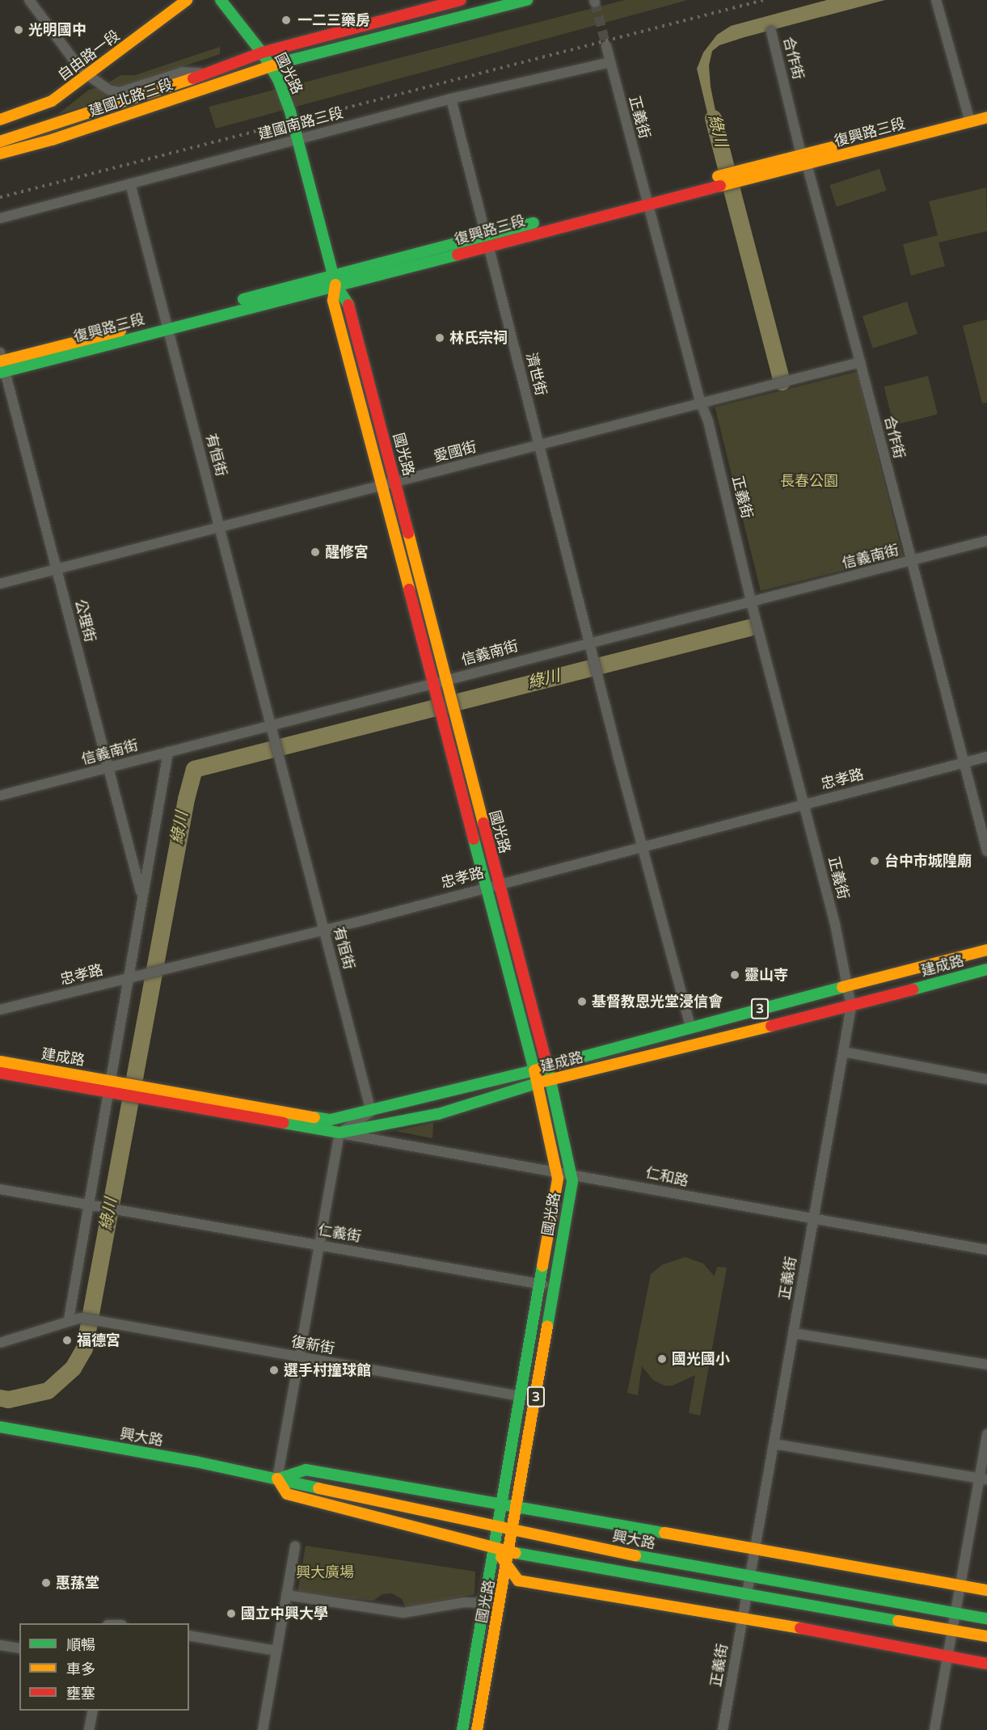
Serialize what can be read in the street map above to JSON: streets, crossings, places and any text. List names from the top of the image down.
{
  "streets": {
    "street": [
      "自由路一段",
      "合作街",
      "國光路",
      "建國北路三段",
      "正義街",
      "建國南路三段",
      "復興路三段",
      "濟世街",
      "愛國街",
      "有恒街",
      "信義南街",
      "公理街",
      "忠孝路",
      "建成路",
      "3",
      "仁和路",
      "仁義街",
      "復新街",
      "興大路"
    ]
  },
  "crossings": [
    ["合作街", "復興路三段"],
    ["合作街", "愛國街"],
    ["合作街", "信義南街"],
    ["合作街", "忠孝路"],
    ["國光路", "建國北路三段"],
    ["國光路", "建國南路三段"],
    ["國光路", "復興路三段"],
    ["國光路", "愛國街"],
    ["國光路", "信義南街"],
    ["國光路", "忠孝路"],
    ["國光路", "建成路"],
    ["國光路", "仁和路"],
    ["國光路", "仁義街"],
    ["國光路", "復新街"],
    ["國光路", "興大路"],
    ["正義街", "建國南路三段"],
    ["正義街", "復興路三段"],
    ["正義街", "愛國街"],
    ["正義街", "信義南街"],
    ["正義街", "忠孝路"],
    ["正義街", "建成路"],
    ["正義街", "仁和路"],
    ["正義街", "興大路"],
    ["建國南路三段", "濟世街"],
    ["建國南路三段", "有恒街"],
    ["復興路三段", "濟世街"],
    ["復興路三段", "有恒街"],
    ["復興路三段", "公理街"],
    ["濟世街", "愛國街"],
    ["濟世街", "信義南街"],
    ["濟世街", "忠孝路"],
    ["愛國街", "有恒街"],
    ["愛國街", "公理街"],
    ["有恒街", "信義南街"],
    ["有恒街", "忠孝路"],
    ["有恒街", "建成路"],
    ["信義南街", "公理街"],
    ["建成路", "仁和路"]
  ],
  "water": ["綠川"],
  "parks": ["長春公園", "興大廣場"],
  "places": [
    "一二三藥房",
    "光明國中",
    "林氏宗祠",
    "醒修宮",
    "台中市城隍廟",
    "靈山寺",
    "基督教恩光堂浸信會",
    "福德宮",
    "國光國小",
    "選手村撞球館",
    "惠蓀堂",
    "國立中興大學"
  ],
  "legend": ["順暢", "車多", "壅塞"]
}
